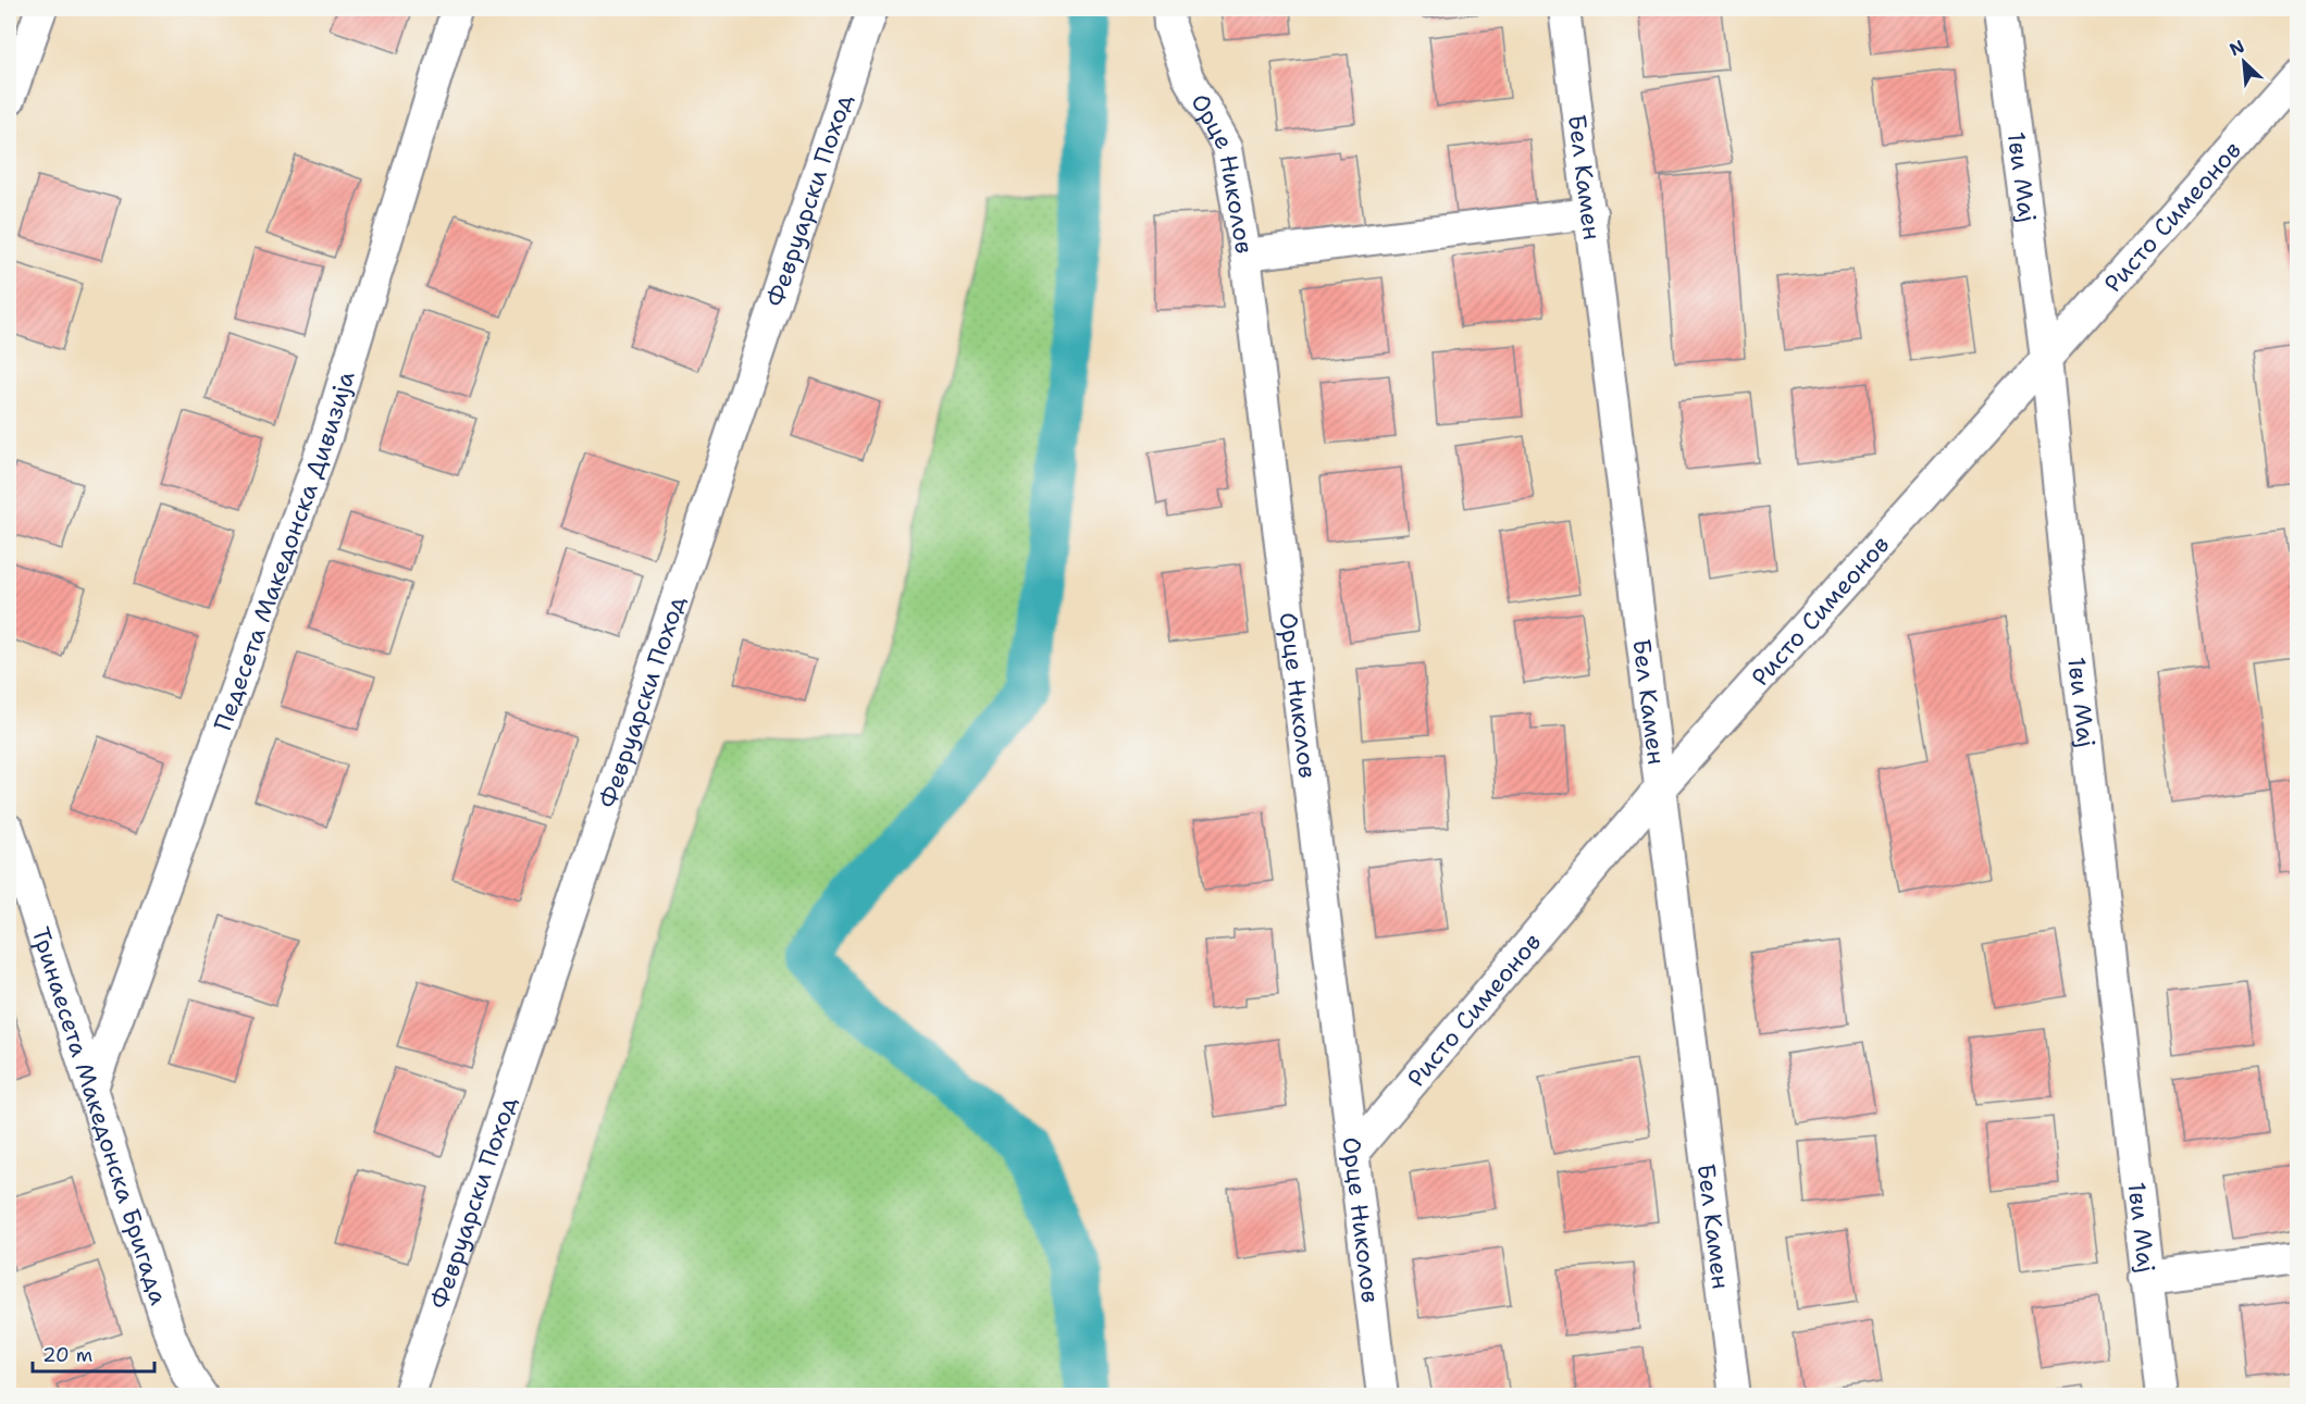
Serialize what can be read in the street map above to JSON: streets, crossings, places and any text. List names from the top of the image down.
{
  "streets": {
    "street": [
      "Орце Николов",
      "Бел Камен",
      "1ви Мај",
      "Февруарски Поход",
      "Ристо Симеонов",
      "Педесета Македонска Дивизија",
      "Тринаесета Македонска Бригада"
    ]
  },
  "crossings": [
    ["Орце Николов", "Ристо Симеонов"],
    ["Бел Камен", "Ристо Симеонов"],
    ["1ви Мај", "Ристо Симеонов"],
    ["Педесета Македонска Дивизија", "Тринаесета Македонска Бригада"]
  ],
  "scale_bar": "20 m",
  "north": "top left"
}
